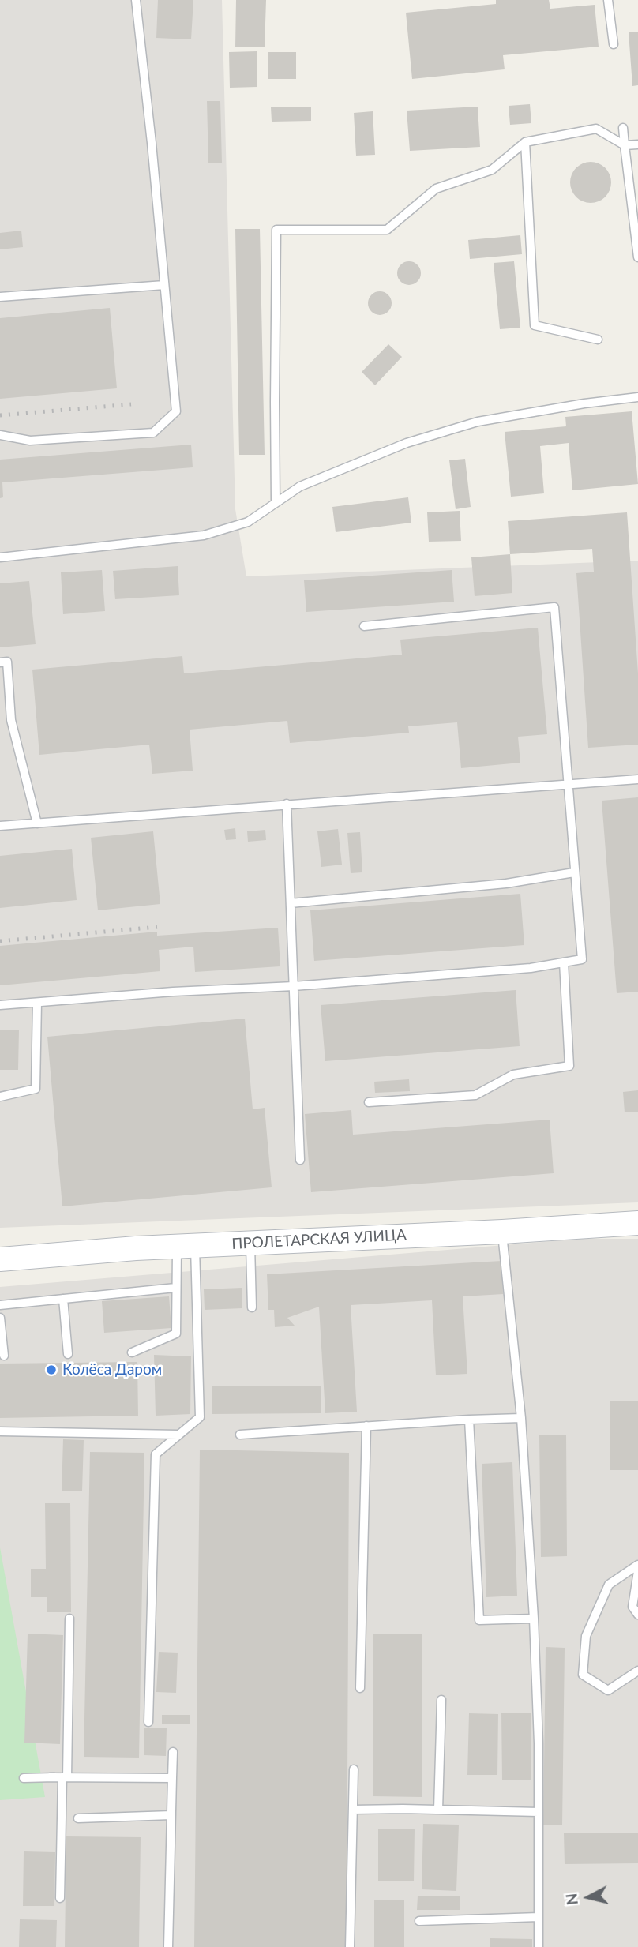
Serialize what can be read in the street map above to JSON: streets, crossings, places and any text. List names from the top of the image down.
{
  "streets": {
    "street": ["ПРОЛЕТАРСКАЯ УЛИЦА"]
  },
  "places": ["Колёса Даром"],
  "north": "left"
}
